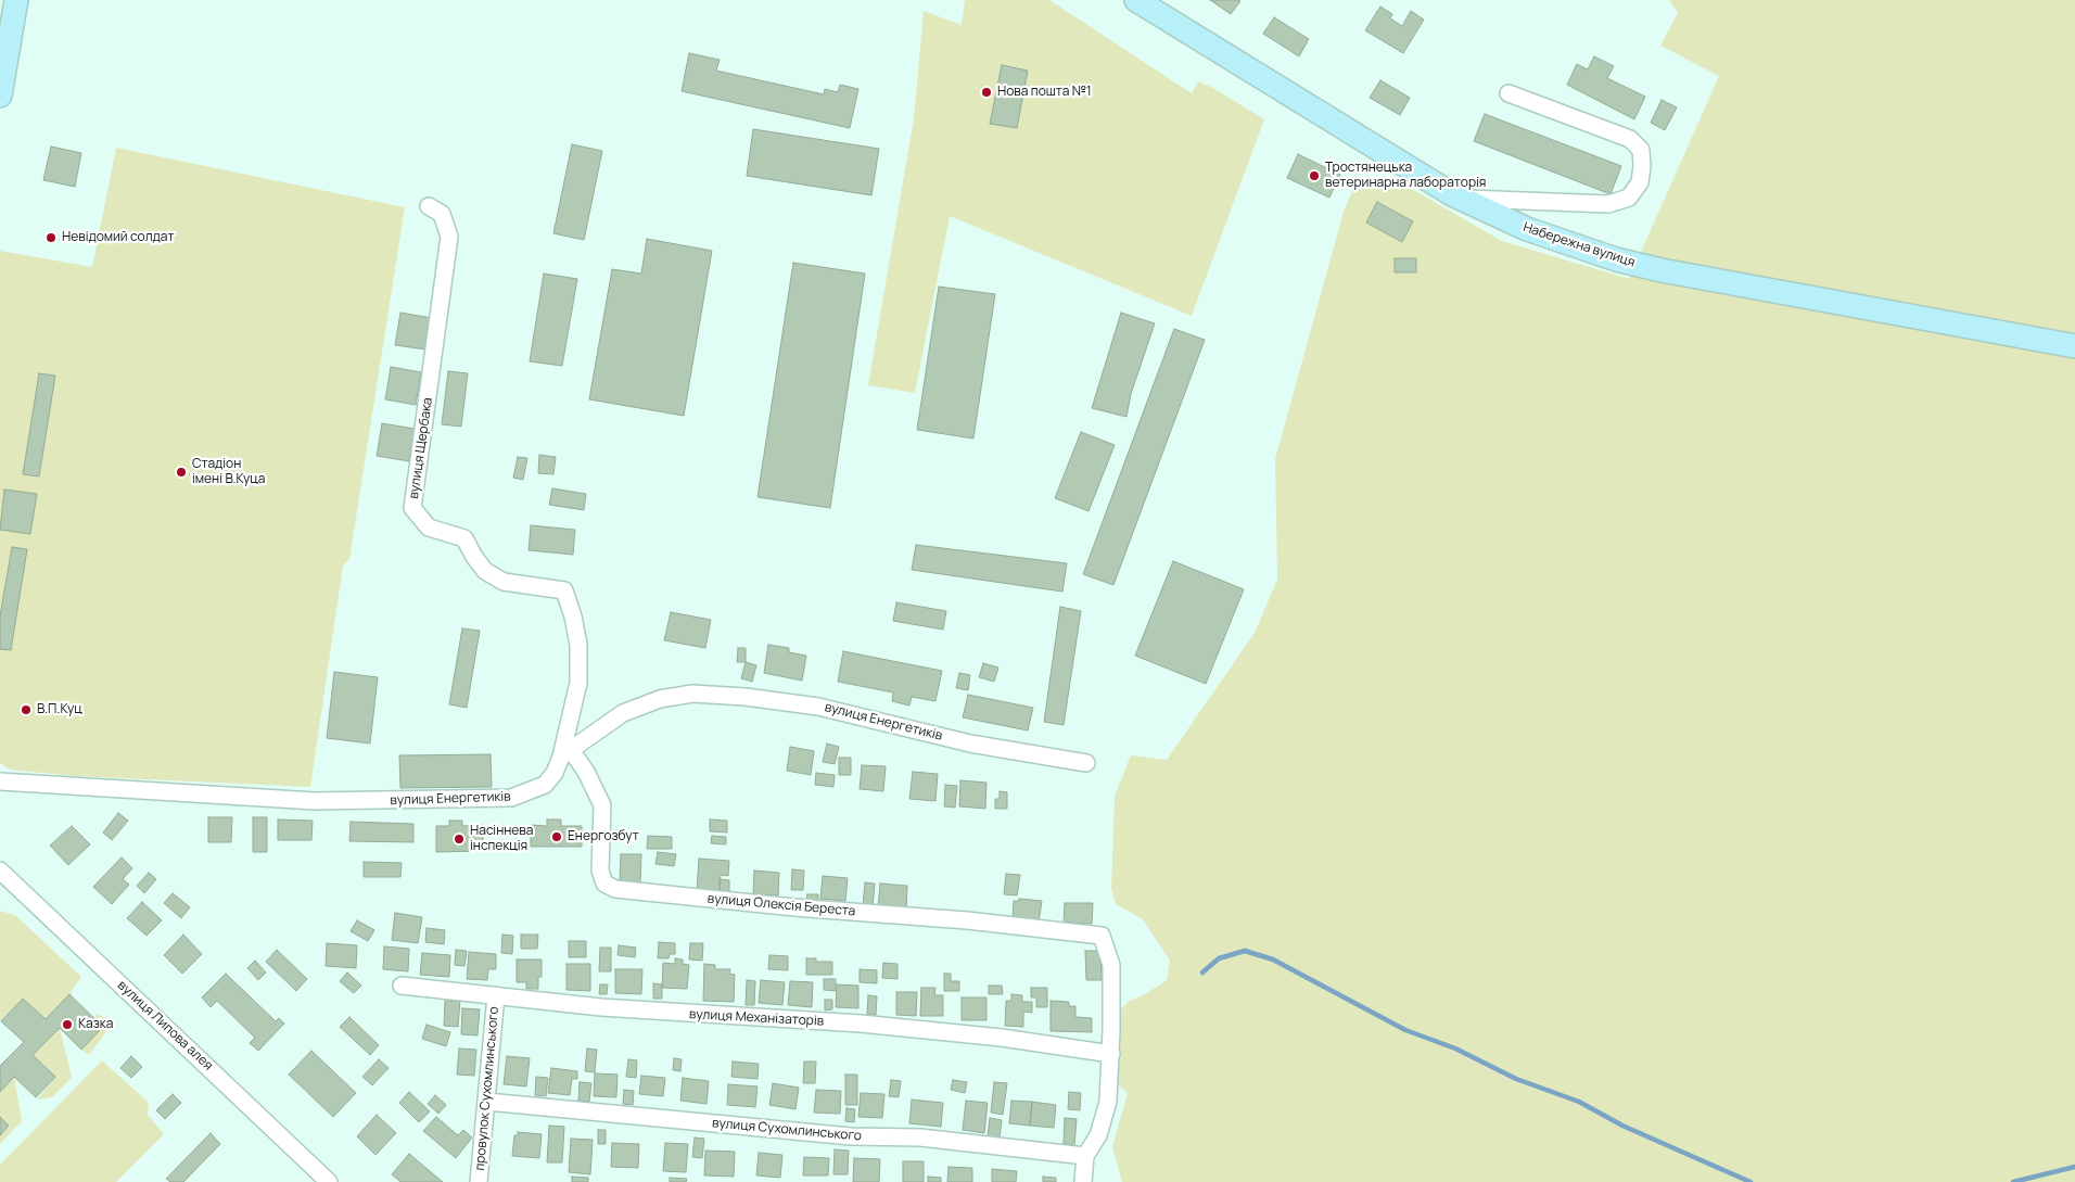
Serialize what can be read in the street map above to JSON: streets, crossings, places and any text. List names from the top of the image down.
{
  "streets": {
    "main road": ["Набережна вулиця"],
    "street": [
      "вулиця Щербака",
      "вулиця Енергетиків",
      "вулиця Олексія Береста",
      "вулиця Механізаторів",
      "вулиця Липова алея",
      "провулок Сухомлинського",
      "вулиця Сухомлинського"
    ]
  },
  "crossings": [
    ["вулиця Щербака", "вулиця Енергетиків"],
    ["вулиця Щербака", "вулиця Олексія Береста"],
    ["вулиця Енергетиків", "вулиця Олексія Береста"],
    ["вулиця Олексія Береста", "вулиця Механізаторів"],
    ["вулиця Механізаторів", "провулок Сухомлинського"],
    ["провулок Сухомлинського", "вулиця Сухомлинського"]
  ],
  "places": [
    "Нова пошта №1",
    "Тростянецька ветеринарна лабораторія",
    "Невідомий солдат",
    "Стадіон імені В.Куца",
    "В.П.Куц",
    "Енергозбут",
    "Насіннева інспекція",
    "Казка"
  ]
}
